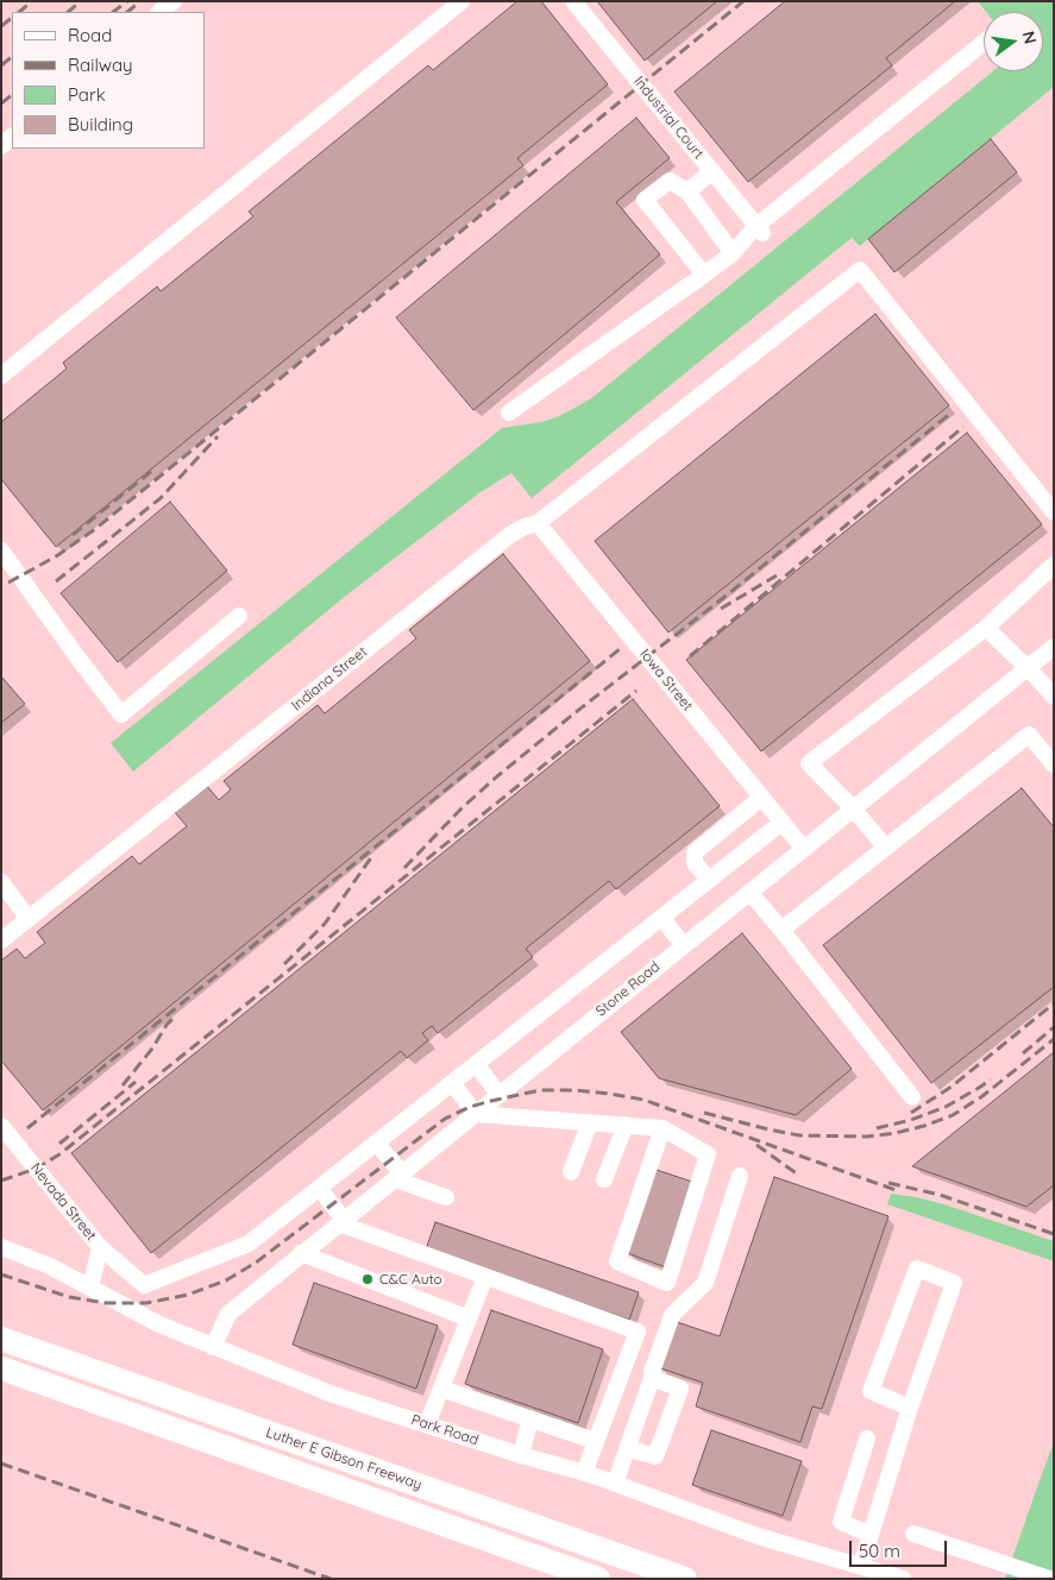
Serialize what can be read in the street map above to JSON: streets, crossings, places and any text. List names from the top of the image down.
{
  "streets": {
    "highway": ["Luther E Gibson Freeway"],
    "street": [
      "Industrial Court",
      "Indiana Street",
      "Iowa Street",
      "Stone Road",
      "Nevada Street",
      "Park Road"
    ]
  },
  "crossings": [
    ["Indiana Street", "Iowa Street"],
    ["Iowa Street", "Stone Road"],
    ["Stone Road", "Park Road"],
    ["Nevada Street", "Park Road"]
  ],
  "places": ["C&C Auto"],
  "legend": [
    "Road",
    "Railway",
    "Park",
    "Building"
  ],
  "scale_bar": "50 m",
  "north": "right"
}
